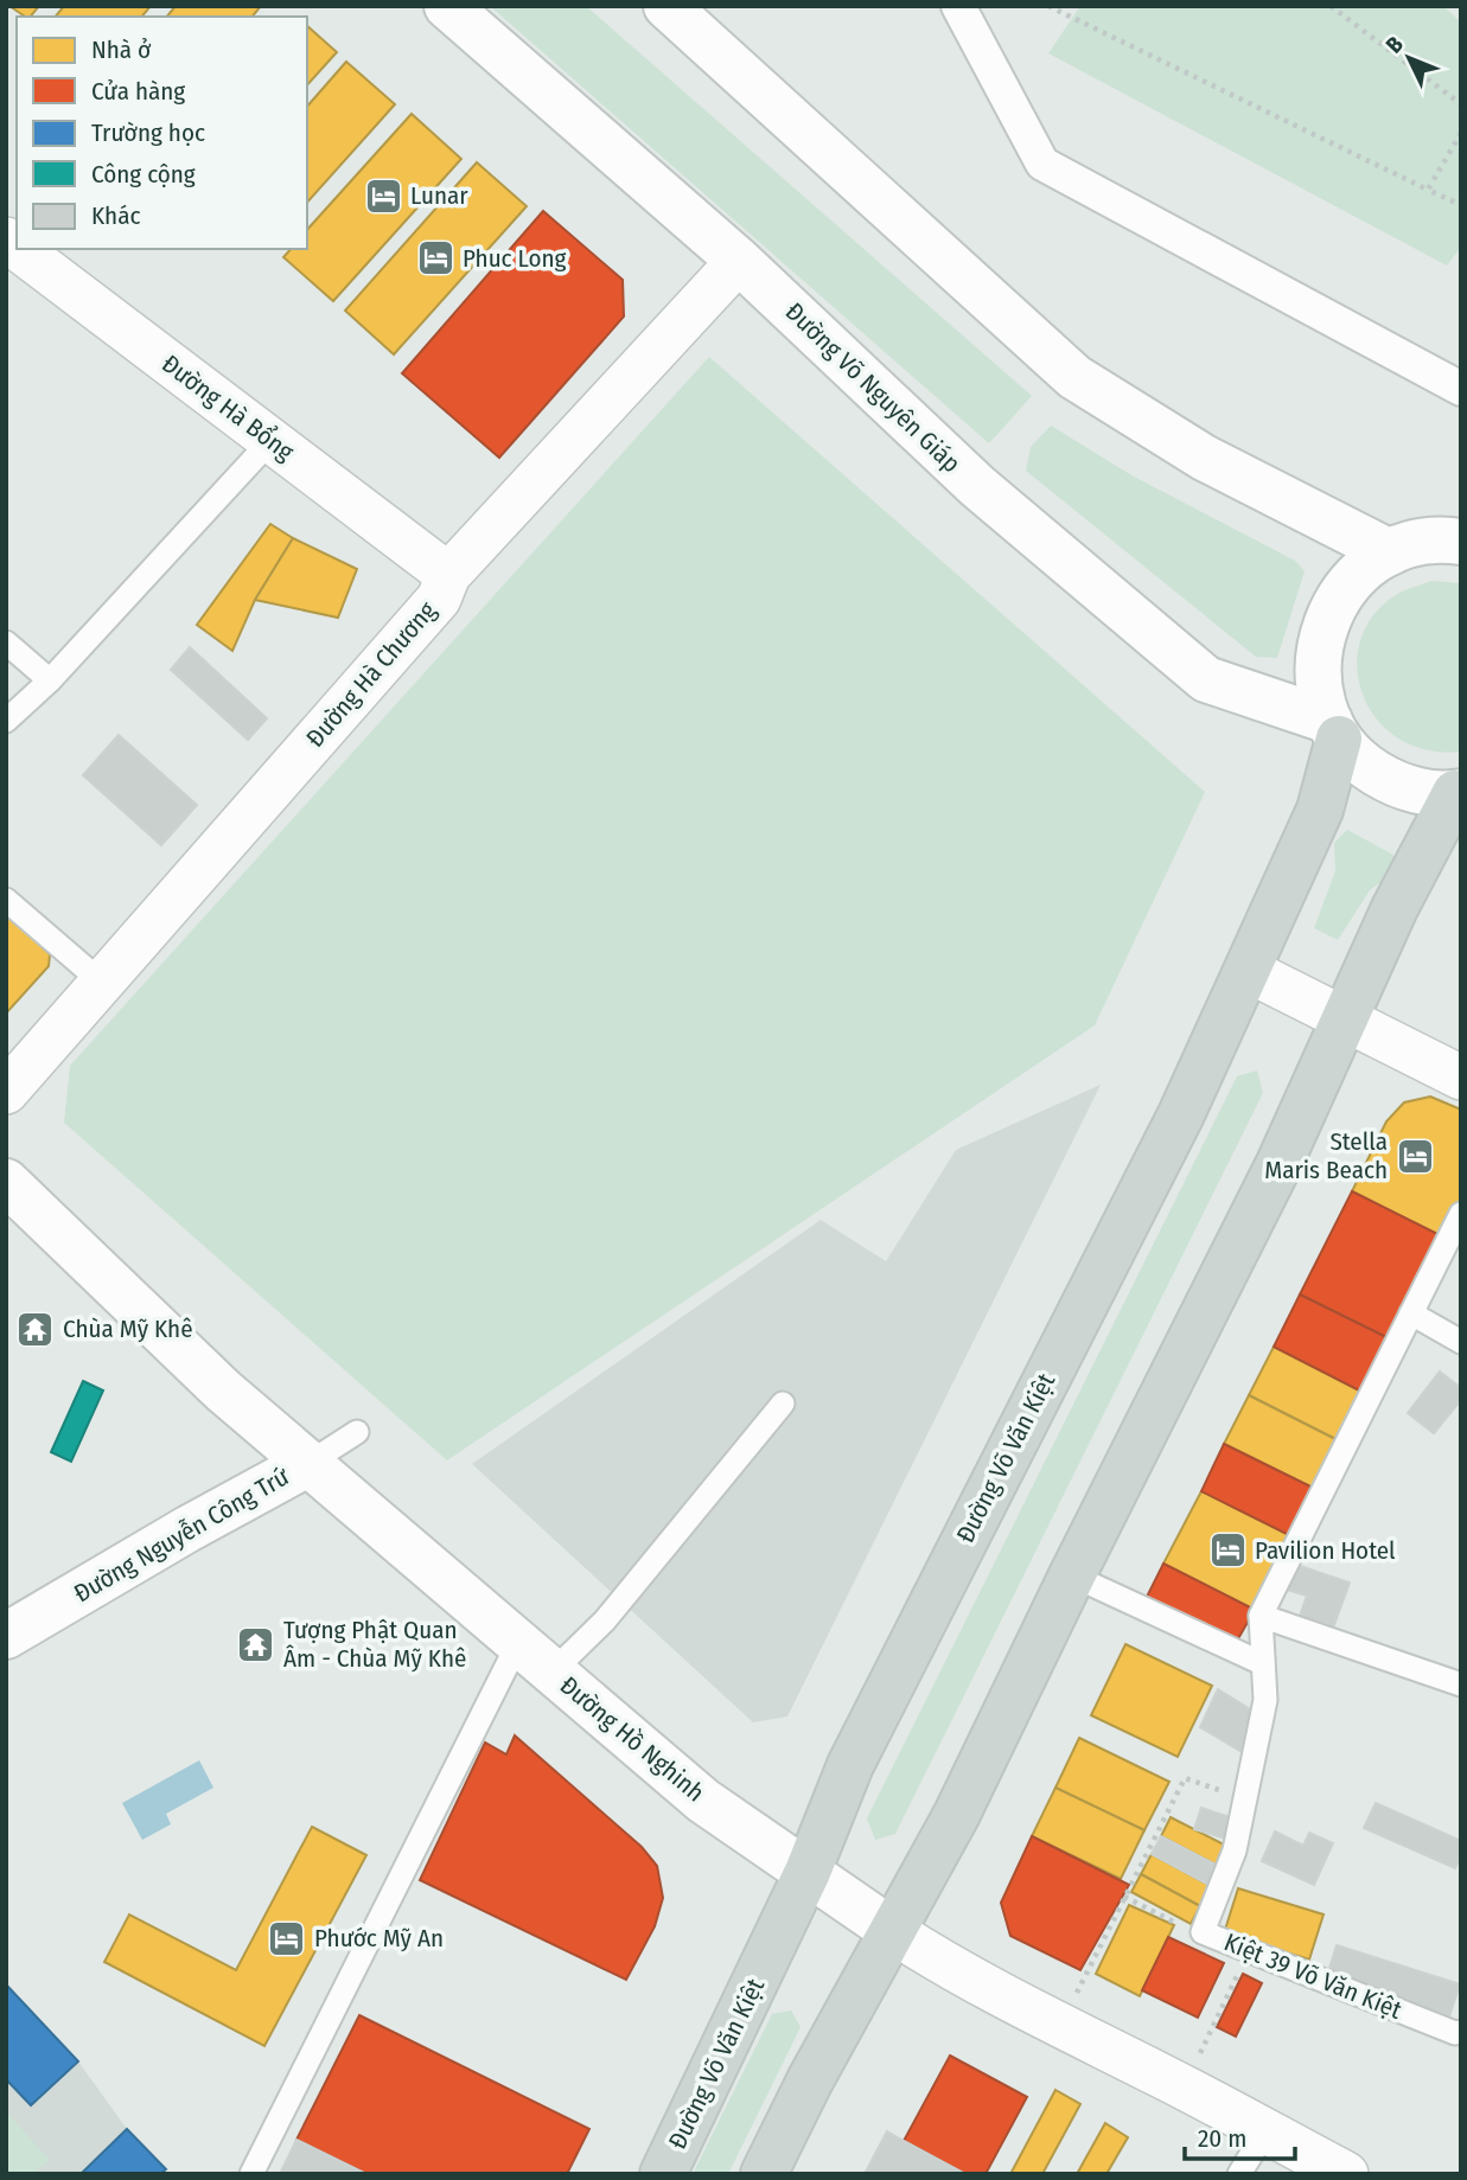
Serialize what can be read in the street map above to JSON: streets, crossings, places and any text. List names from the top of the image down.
{
  "streets": {
    "main road": [
      "Đường Võ Nguyên Giáp",
      "Đường Võ Văn Kiệt",
      "Đường Nguyễn Công Trứ",
      "Đường Hồ Nghinh"
    ],
    "street": ["Đường Hà Bổng", "Đường Hà Chương"],
    "lane": ["Kiệt 39 Võ Văn Kiệt"]
  },
  "crossings": [
    ["Đường Võ Nguyên Giáp", "Đường Hà Chương"],
    ["Đường Võ Nguyên Giáp", "Đường Võ Văn Kiệt"],
    ["Đường Hà Bổng", "Đường Hà Chương"],
    ["Đường Võ Văn Kiệt", "Đường Hồ Nghinh"],
    ["Đường Nguyễn Công Trứ", "Đường Hồ Nghinh"]
  ],
  "places": {
    "hotel": [
      "Lunar",
      "Phuc Long",
      "Stella Maris Beach",
      "Pavilion Hotel",
      "Phước Mỹ An"
    ],
    "temple": ["Chùa Mỹ Khê", "Tượng Phật Quan Âm - Chùa Mỹ Khê"]
  },
  "legend": [
    "Nhà ở",
    "Cửa hàng",
    "Trường học",
    "Công cộng",
    "Khác"
  ],
  "scale_bar": "20 m",
  "north": "top left"
}
